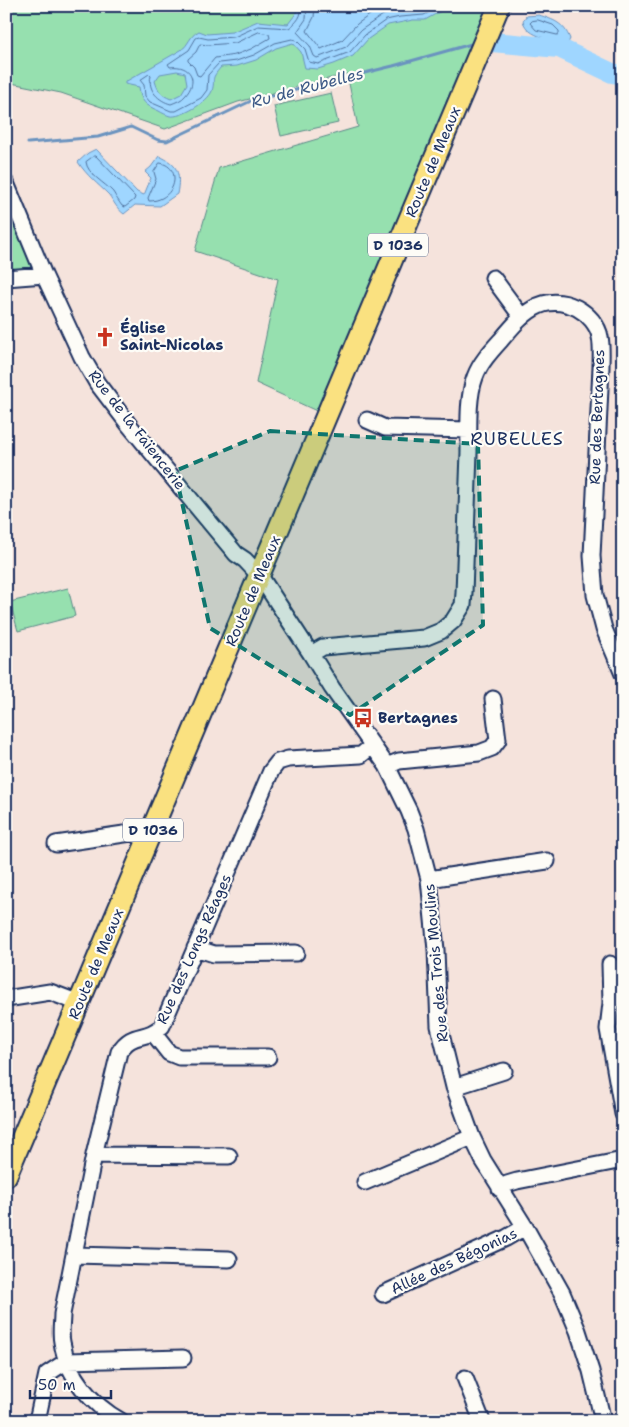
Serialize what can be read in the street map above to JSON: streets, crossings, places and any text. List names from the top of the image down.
{
  "streets": {
    "main road": ["Route de Meaux", "D 1036"],
    "street": [
      "Rue des Bertagnes",
      "Rue de la Faïencerie",
      "Rue des Longs Réages",
      "Rue des Trois Moulins",
      "Allée des Bégonias"
    ]
  },
  "crossings": [
    ["Route de Meaux", "Rue de la Faïencerie"],
    ["Route de Meaux", "Rue des Trois Moulins"],
    ["Rue des Bertagnes", "Rue des Trois Moulins"],
    ["Rue de la Faïencerie", "Rue des Trois Moulins"],
    ["Rue des Longs Réages", "Rue des Trois Moulins"],
    ["Rue des Trois Moulins", "Allée des Bégonias"]
  ],
  "districts": ["RUBELLES"],
  "water": ["Ru de Rubelles"],
  "places": {
    "church": ["Église Saint-Nicolas"],
    "bus stop": ["Bertagnes"]
  },
  "scale_bar": "50 m"
}
